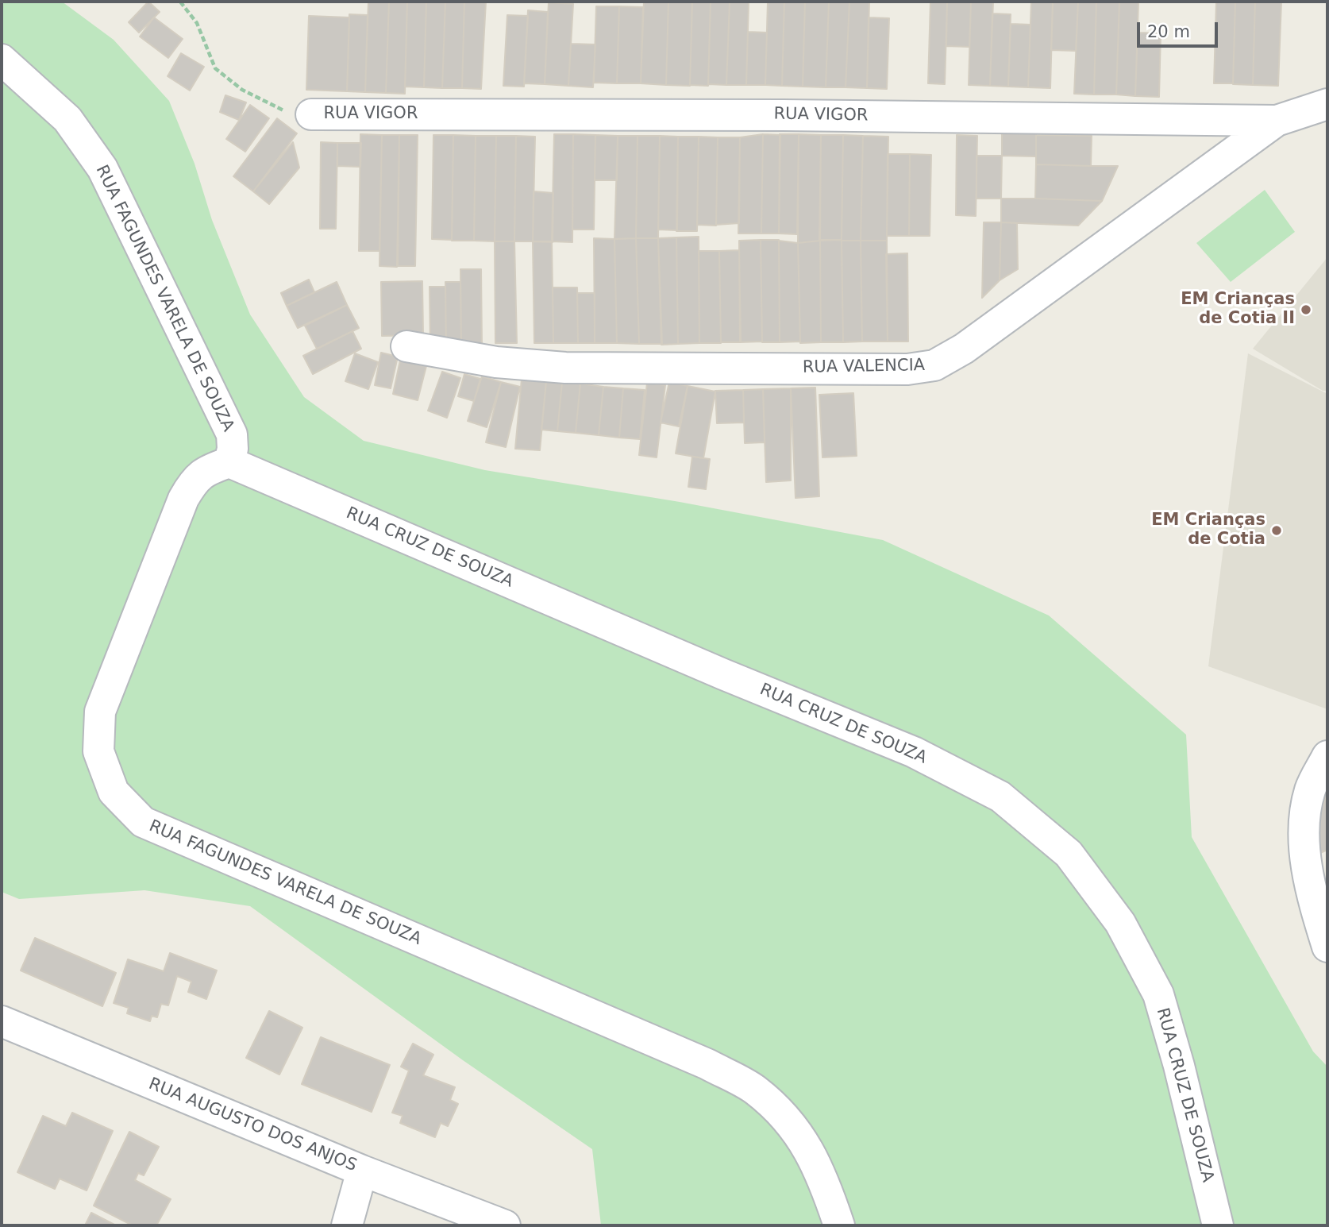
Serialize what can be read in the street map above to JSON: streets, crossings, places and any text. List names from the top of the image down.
{
  "streets": {
    "street": [
      "RUA VIGOR",
      "RUA FAGUNDES VARELA DE SOUZA",
      "RUA VALENCIA",
      "RUA CRUZ DE SOUZA",
      "RUA AUGUSTO DOS ANJOS"
    ]
  },
  "crossings": [
    ["RUA VIGOR", "RUA VALENCIA"],
    ["RUA FAGUNDES VARELA DE SOUZA", "RUA CRUZ DE SOUZA"]
  ],
  "places": ["EM Crianças de Cotia II", "EM Crianças de Cotia"],
  "scale_bar": "20 m"
}
